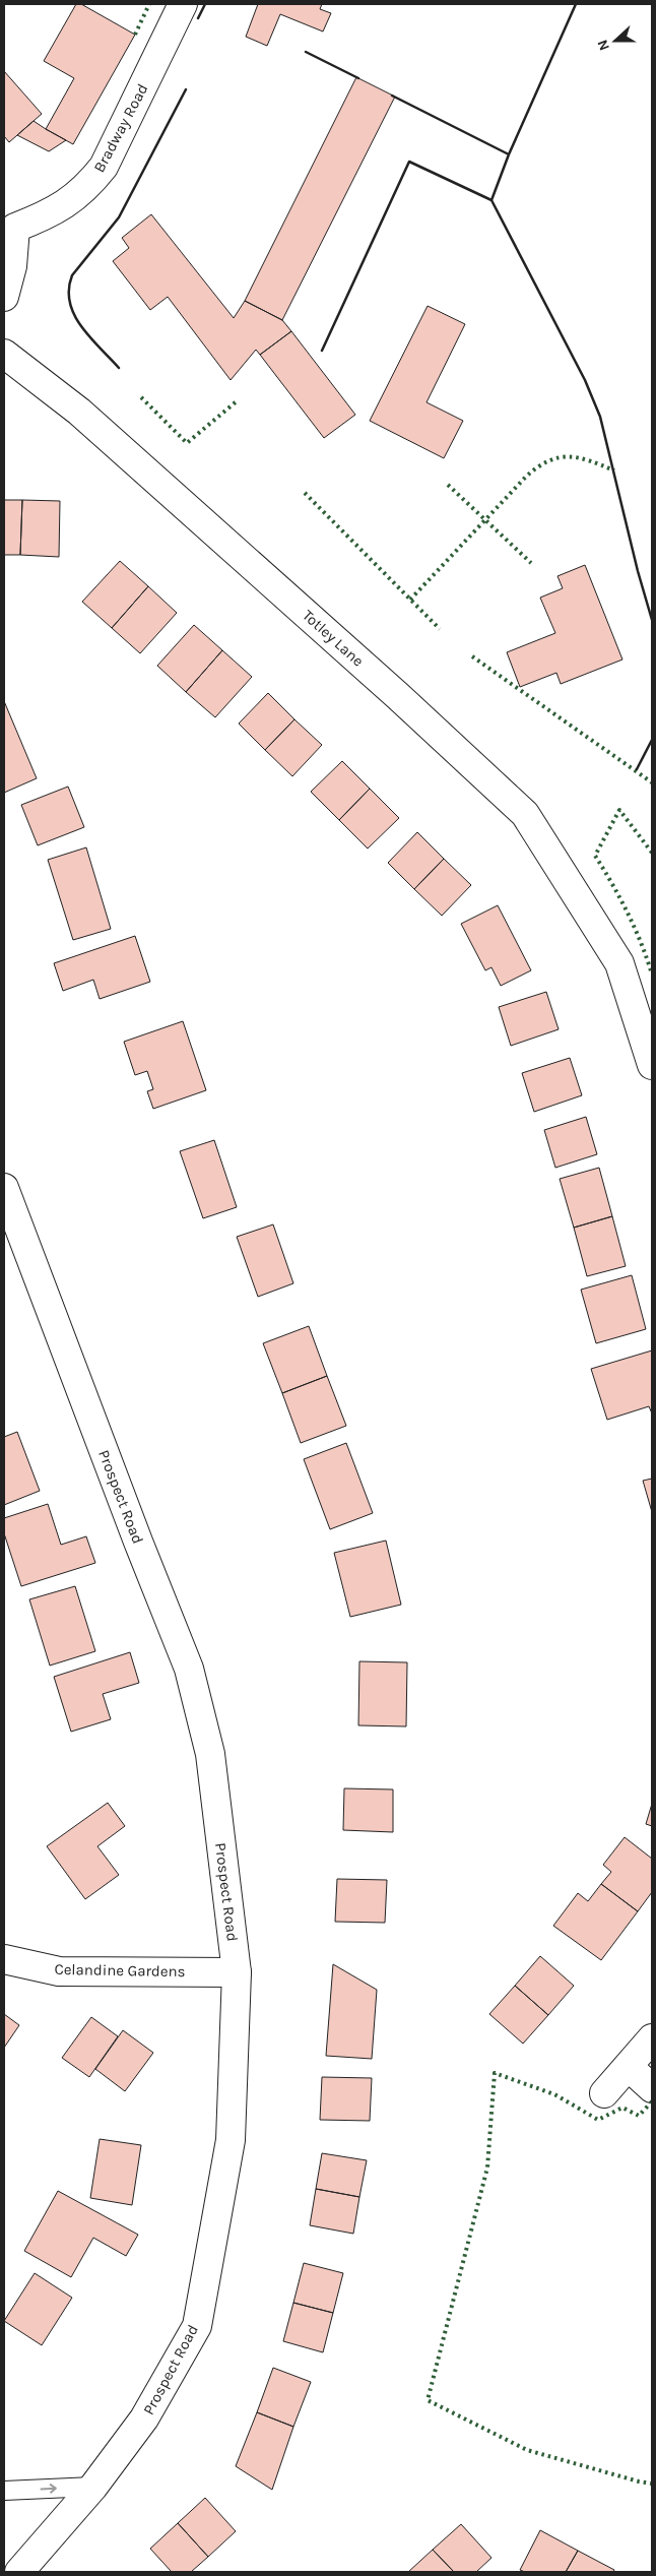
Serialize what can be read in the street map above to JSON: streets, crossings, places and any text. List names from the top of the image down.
{
  "streets": {
    "street": [
      "Bradway Road",
      "Totley Lane",
      "Prospect Road",
      "Celandine Gardens"
    ]
  },
  "crossings": [
    ["Prospect Road", "Celandine Gardens"]
  ],
  "north": "left"
}
